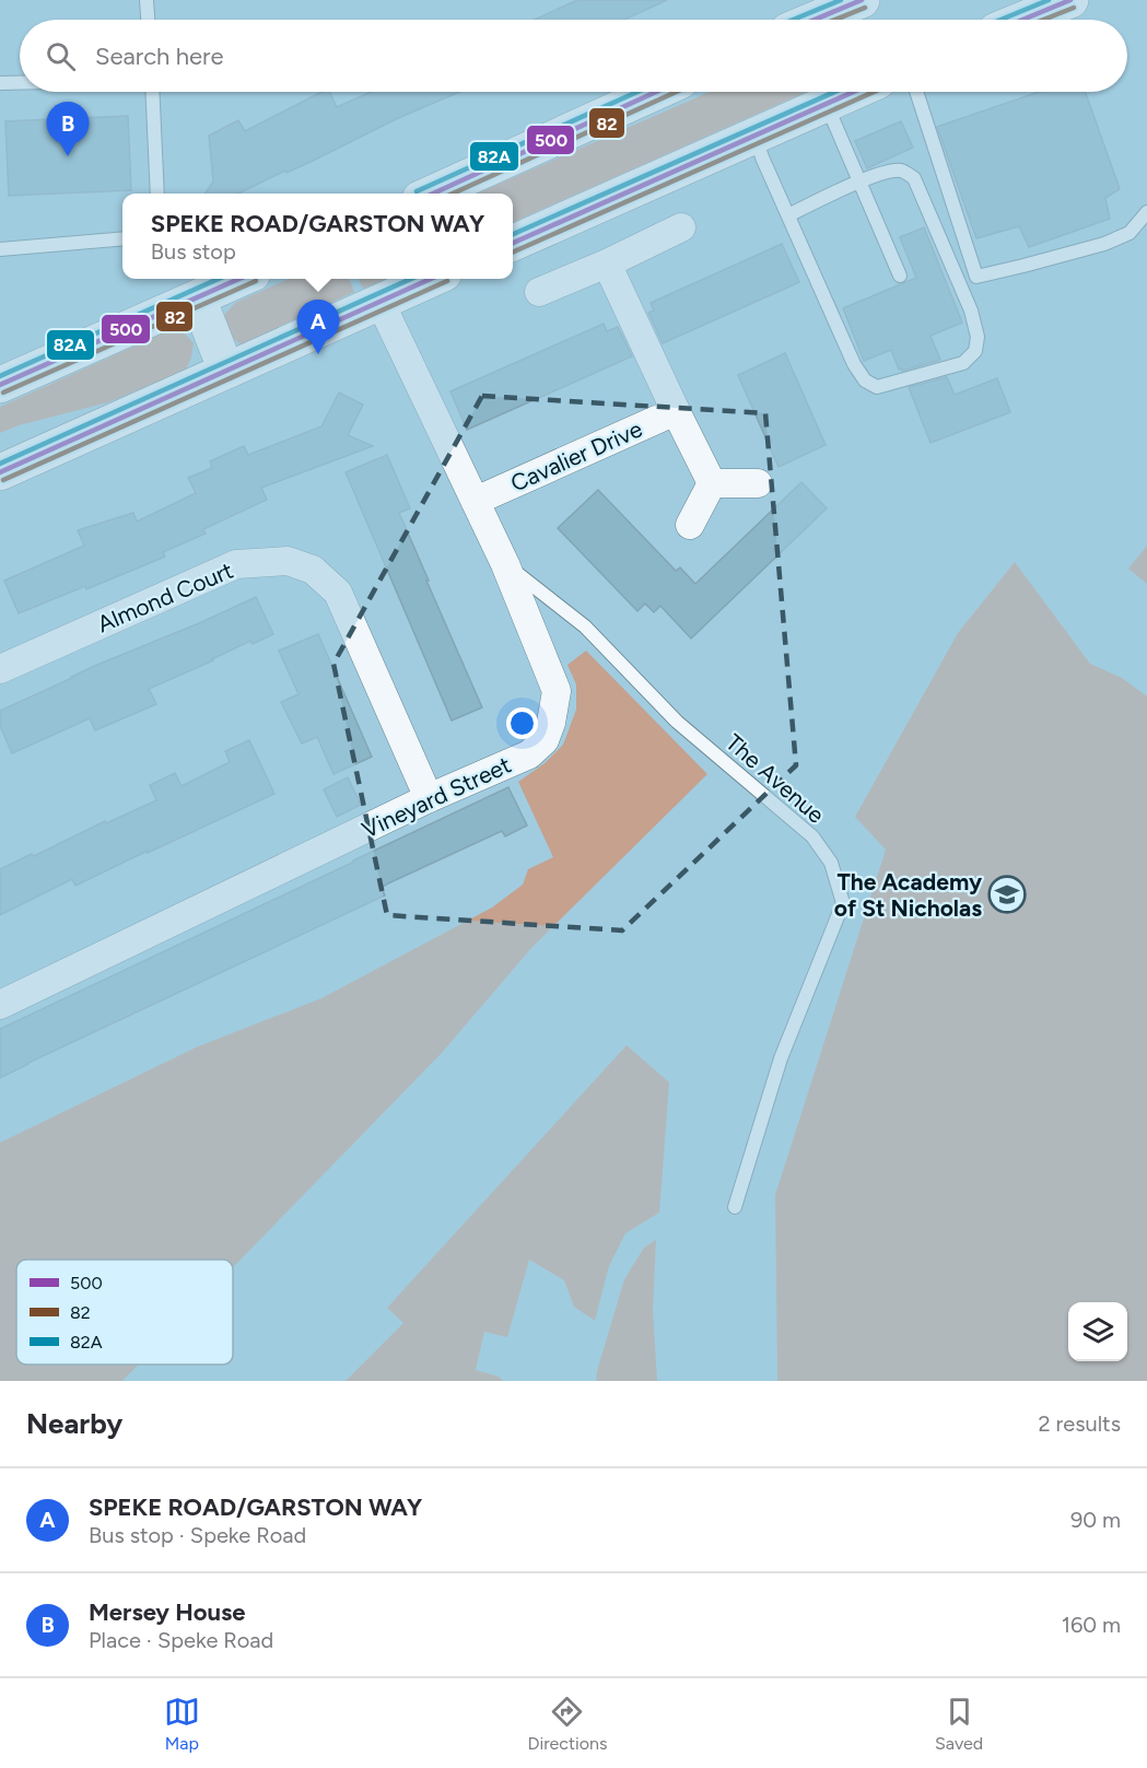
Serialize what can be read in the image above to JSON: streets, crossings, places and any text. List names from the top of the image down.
{
  "streets": {
    "street": ["Cavalier Drive", "Almond Court", "Vineyard Street"],
    "lane": ["The Avenue"]
  },
  "crossings": [
    ["Cavalier Drive", "Vineyard Street"],
    ["Almond Court", "Vineyard Street"],
    ["The Avenue", "Vineyard Street"]
  ],
  "places": {
    "school or university": ["The Academy of St Nicholas"]
  },
  "lines": ["transit line 500", "transit line 82A", "transit line 82"],
  "legend": ["500", "82", "82A"],
  "page": {
    "search": "Search here",
    "pins": ["B", "A"],
    "popup": ["SPEKE ROAD/GARSTON WAY", "Bus stop"],
    "heading": ["Nearby", "2 results"],
    "list": [
      {
        "mark": "A",
        "name": "SPEKE ROAD/GARSTON WAY",
        "note": "Bus stop · Speke Road",
        "value": "90 m"
      },
      {
        "mark": "B",
        "name": "Mersey House",
        "note": "Place · Speke Road",
        "value": "160 m"
      }
    ],
    "nav": ["Map", "Directions", "Saved"]
  }
}
